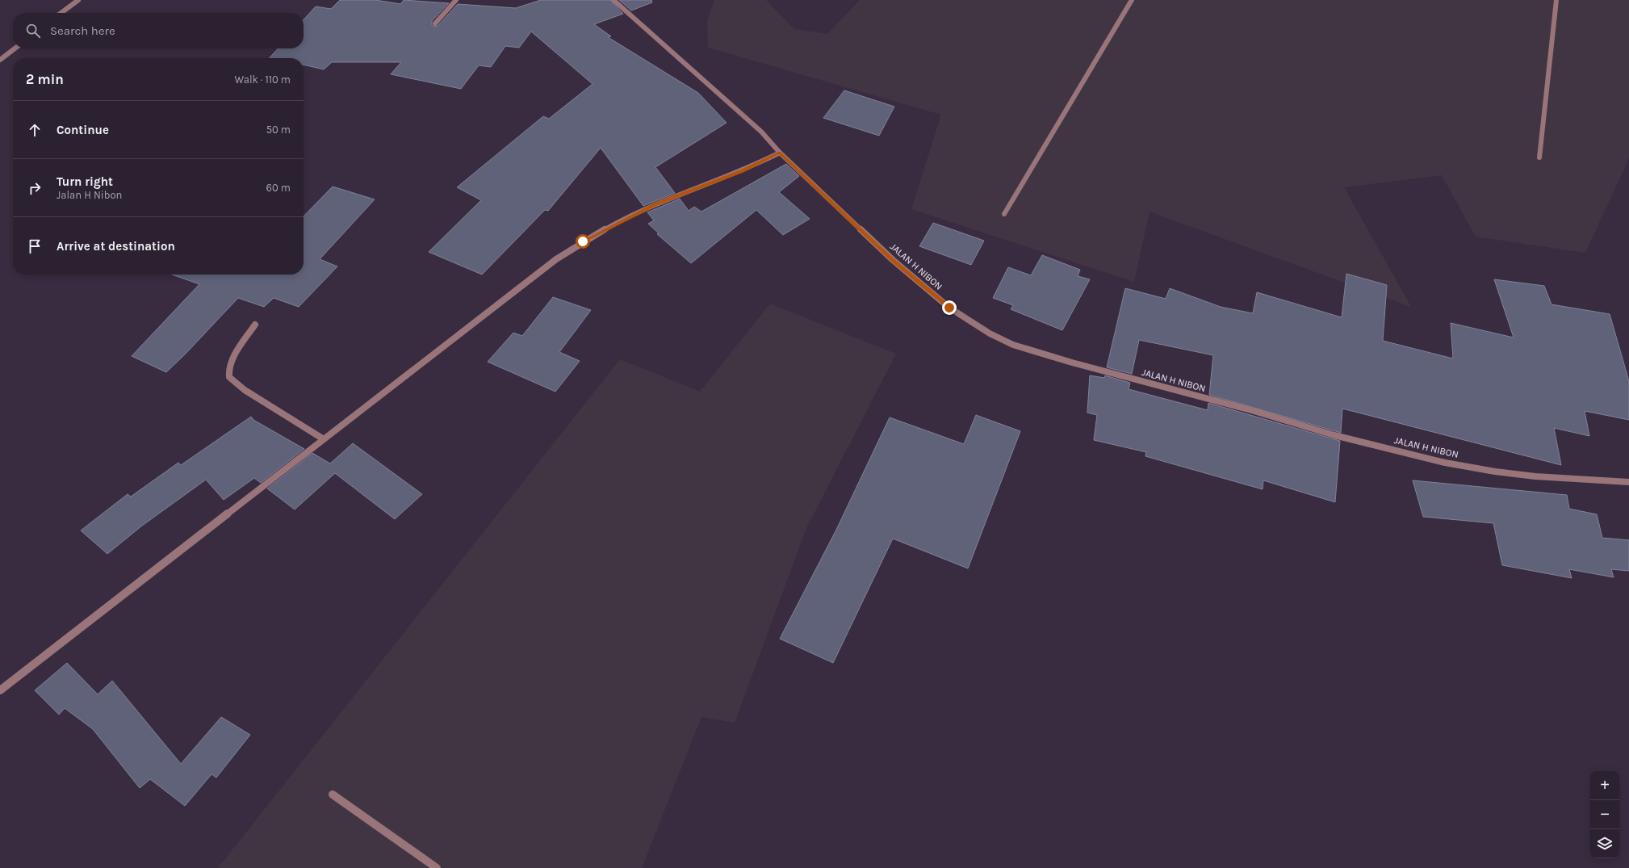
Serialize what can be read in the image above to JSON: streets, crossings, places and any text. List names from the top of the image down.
{
  "streets": {
    "street": ["JALAN H NIBON"]
  },
  "page": {
    "search": "Search here",
    "heading": ["2 min", "Walk · 110 m"],
    "list": [
      ["Continue", "50 m"],
      ["Turn right", "Jalan H Nibon", "60 m"],
      "Arrive at destination"
    ],
    "map_buttons": ["+", "−"]
  }
}
